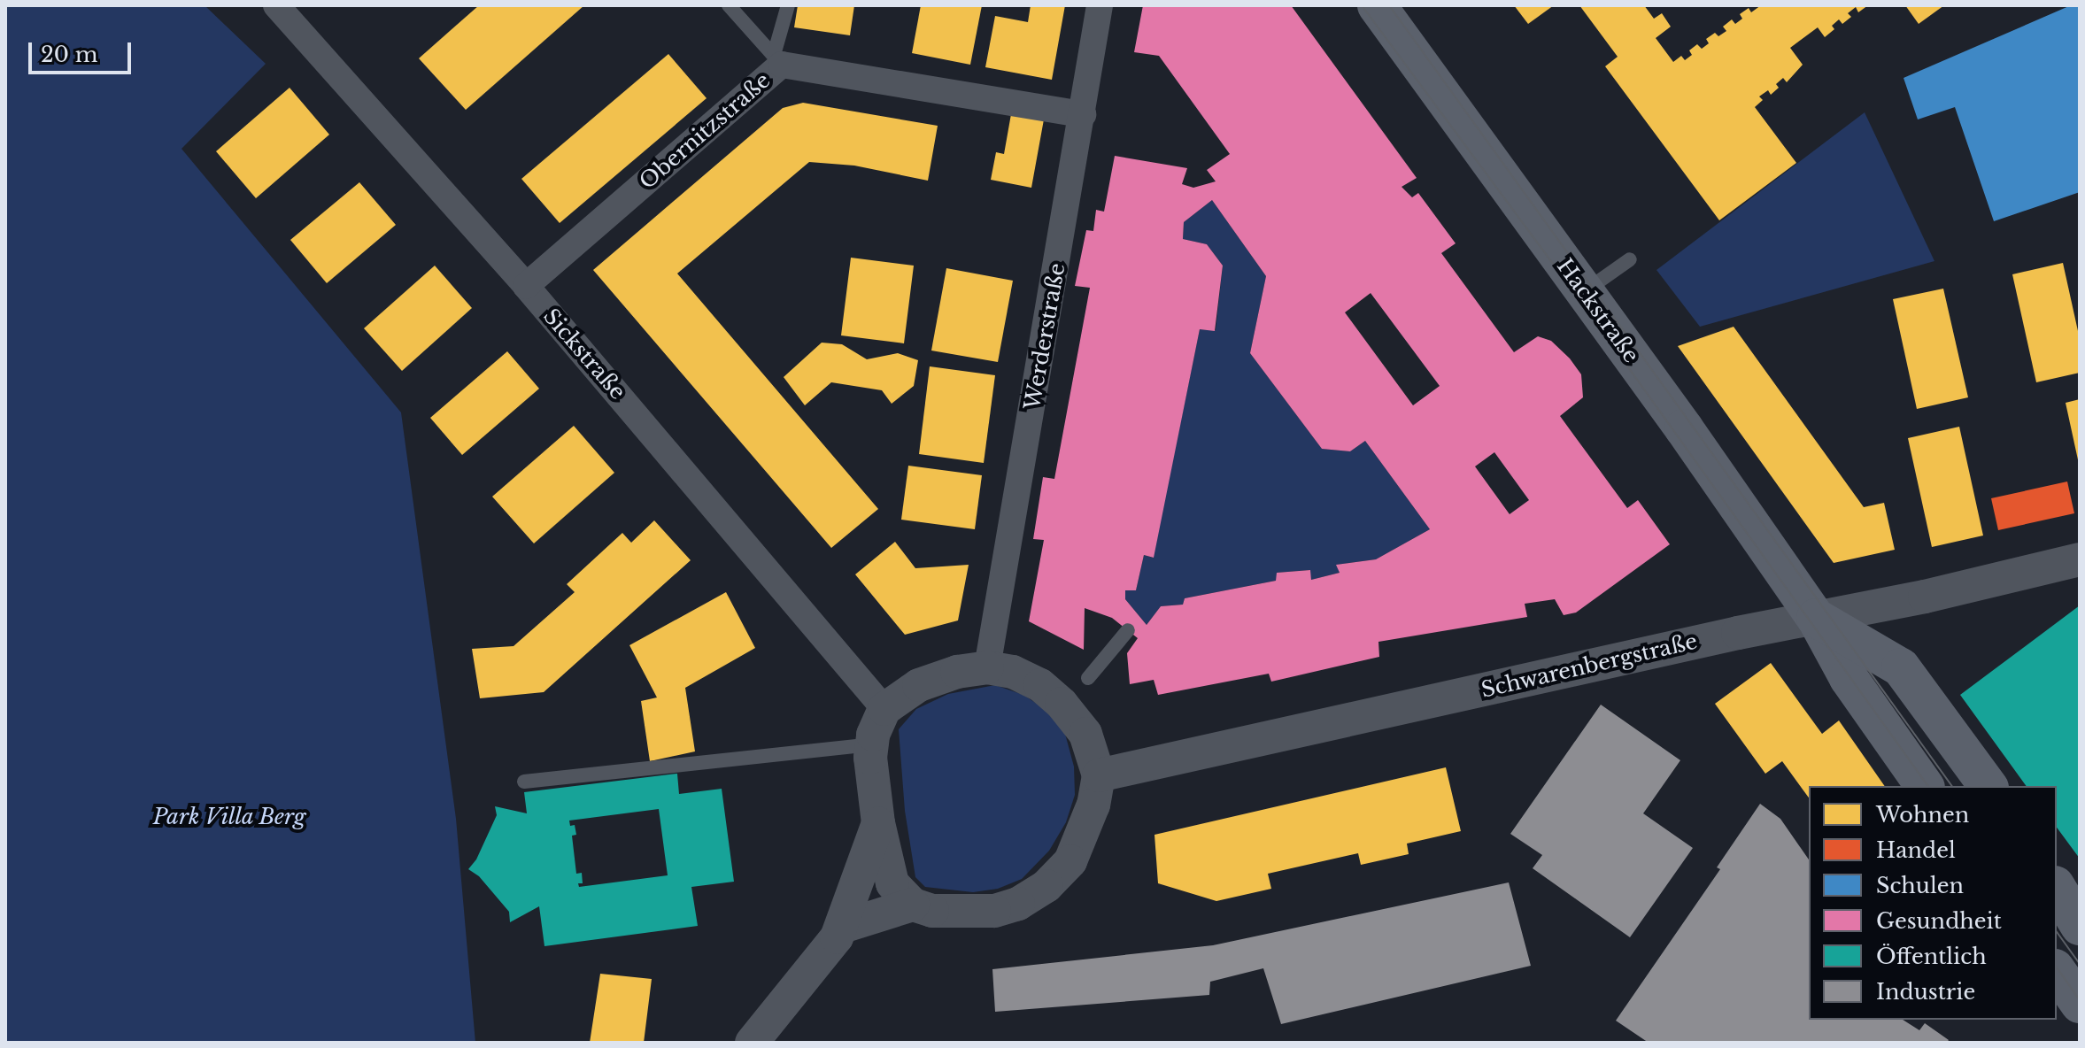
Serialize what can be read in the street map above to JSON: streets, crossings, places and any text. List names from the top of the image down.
{
  "streets": {
    "main road": ["Hackstraße"],
    "street": [
      "Obernitzstraße",
      "Werderstraße",
      "Sickstraße",
      "Schwarenbergstraße"
    ]
  },
  "crossings": [
    ["Obernitzstraße", "Werderstraße"],
    ["Obernitzstraße", "Sickstraße"],
    ["Hackstraße", "Schwarenbergstraße"],
    ["Werderstraße", "Sickstraße"],
    ["Werderstraße", "Schwarenbergstraße"],
    ["Sickstraße", "Schwarenbergstraße"]
  ],
  "parks": ["Park Villa Berg"],
  "legend": [
    "Wohnen",
    "Handel",
    "Schulen",
    "Gesundheit",
    "Öffentlich",
    "Industrie"
  ],
  "scale_bar": "20 m"
}
